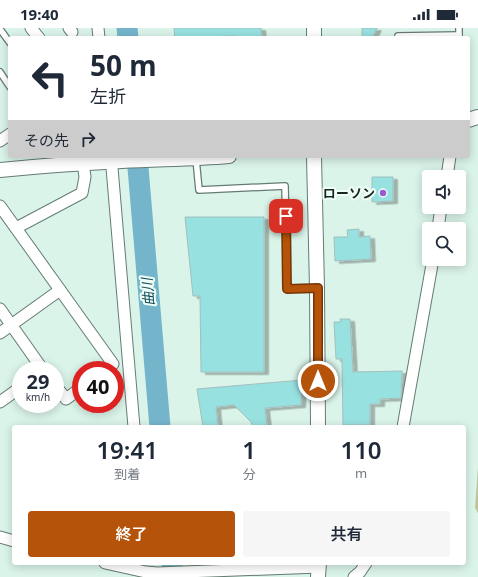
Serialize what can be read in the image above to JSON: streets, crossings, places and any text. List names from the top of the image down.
{
  "water": ["曲川"],
  "places": ["ローソン"],
  "page": {
    "status": "19:40",
    "turn": ["50 m", "左折"],
    "then": "その先",
    "speed": "29 km/h",
    "limit": "40",
    "eta": [
      "19:41",
      "到着",
      "1",
      "分",
      "110",
      "m"
    ],
    "buttons": ["終了", "共有"]
  }
}
